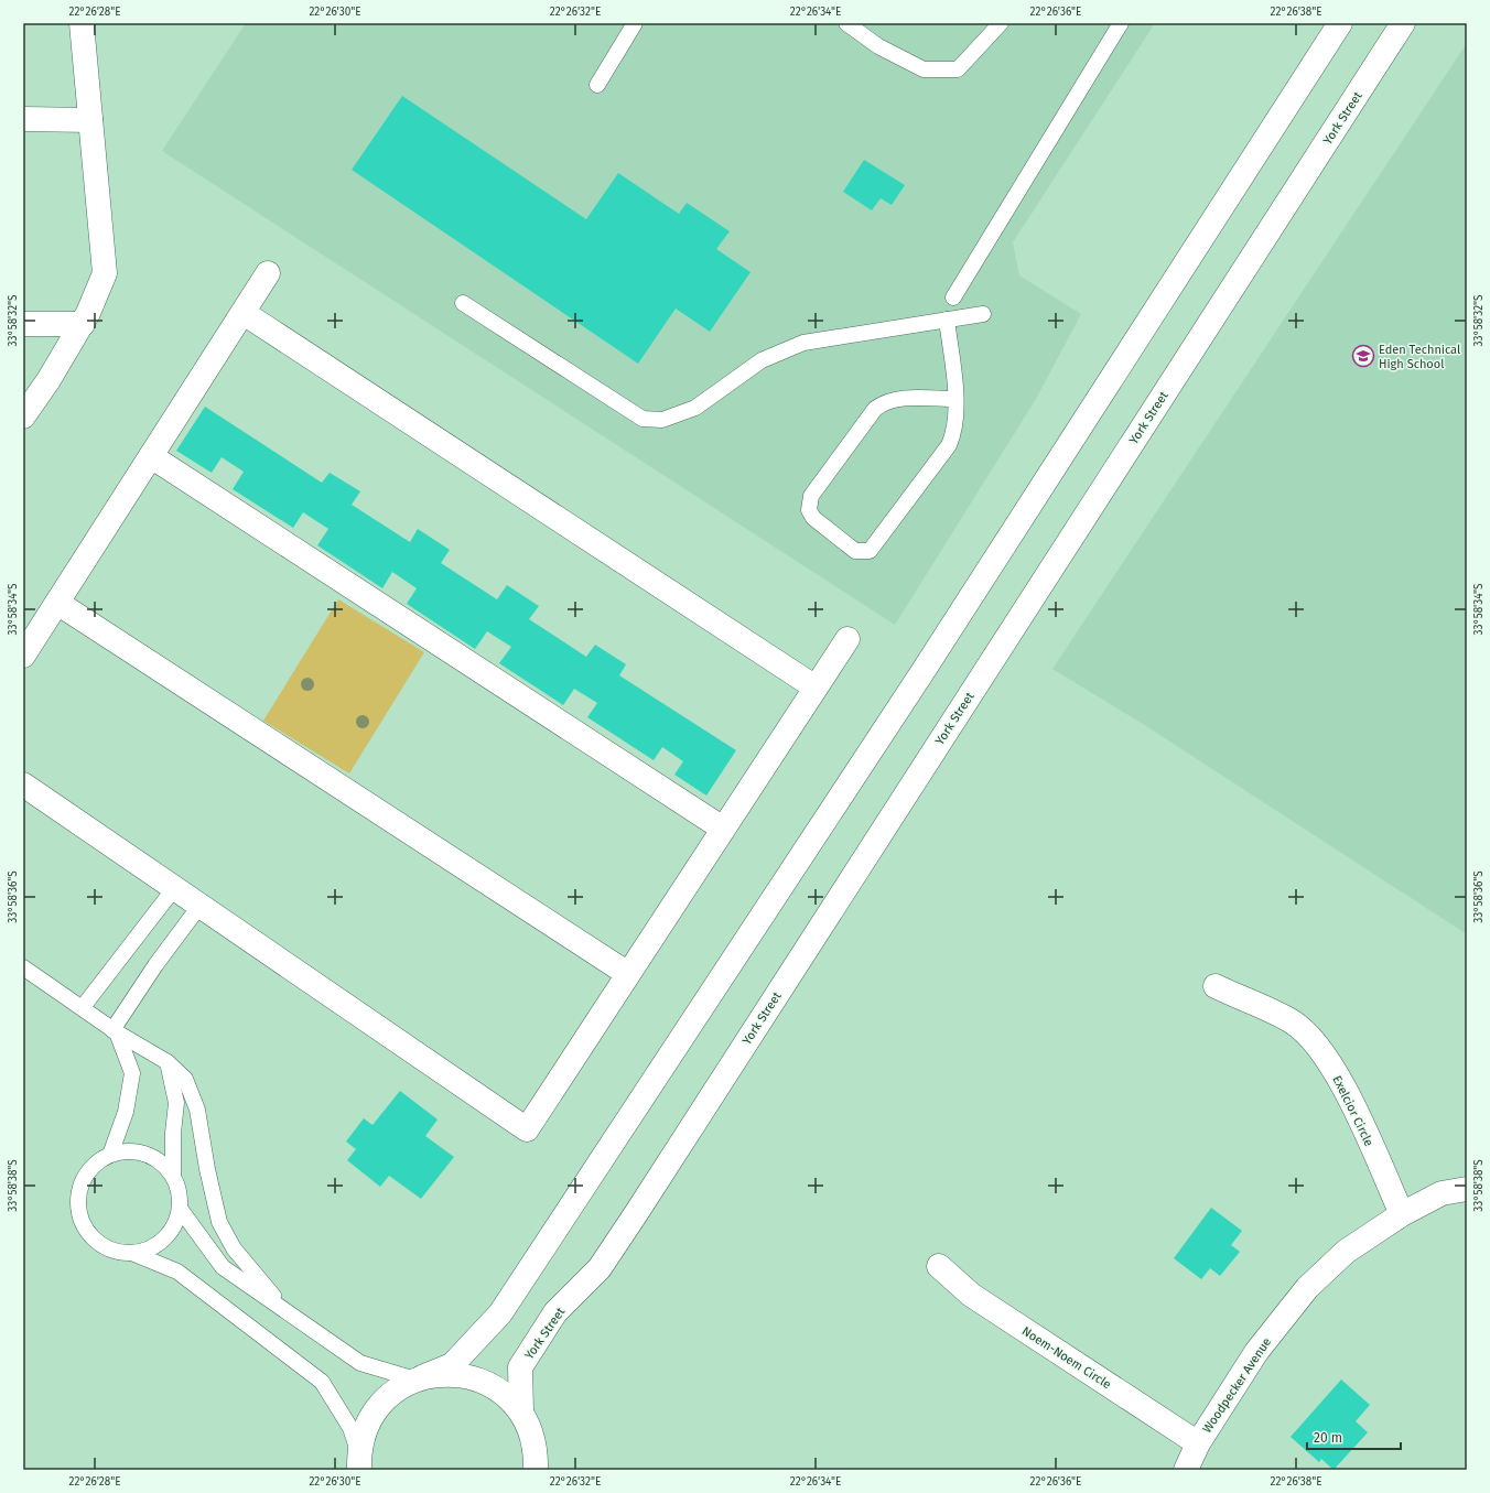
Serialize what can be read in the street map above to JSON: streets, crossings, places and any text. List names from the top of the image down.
{
  "streets": {
    "street": [
      "York Street",
      "Exelcior Circle",
      "Noem-Noem Circle",
      "Woodpecker Avenue"
    ]
  },
  "crossings": [
    ["Exelcior Circle", "Woodpecker Avenue"],
    ["Noem-Noem Circle", "Woodpecker Avenue"]
  ],
  "places": {
    "school or university": ["Eden Technical High School"]
  },
  "scale_bar": "20 m",
  "coordinates": [
    "22°26'28\"E",
    "22°26'30\"E",
    "22°26'32\"E",
    "22°26'34\"E",
    "22°26'36\"E",
    "22°26'38\"E",
    "33°58'32\"S",
    "33°58'34\"S",
    "33°58'36\"S",
    "33°58'38\"S"
  ]
}
